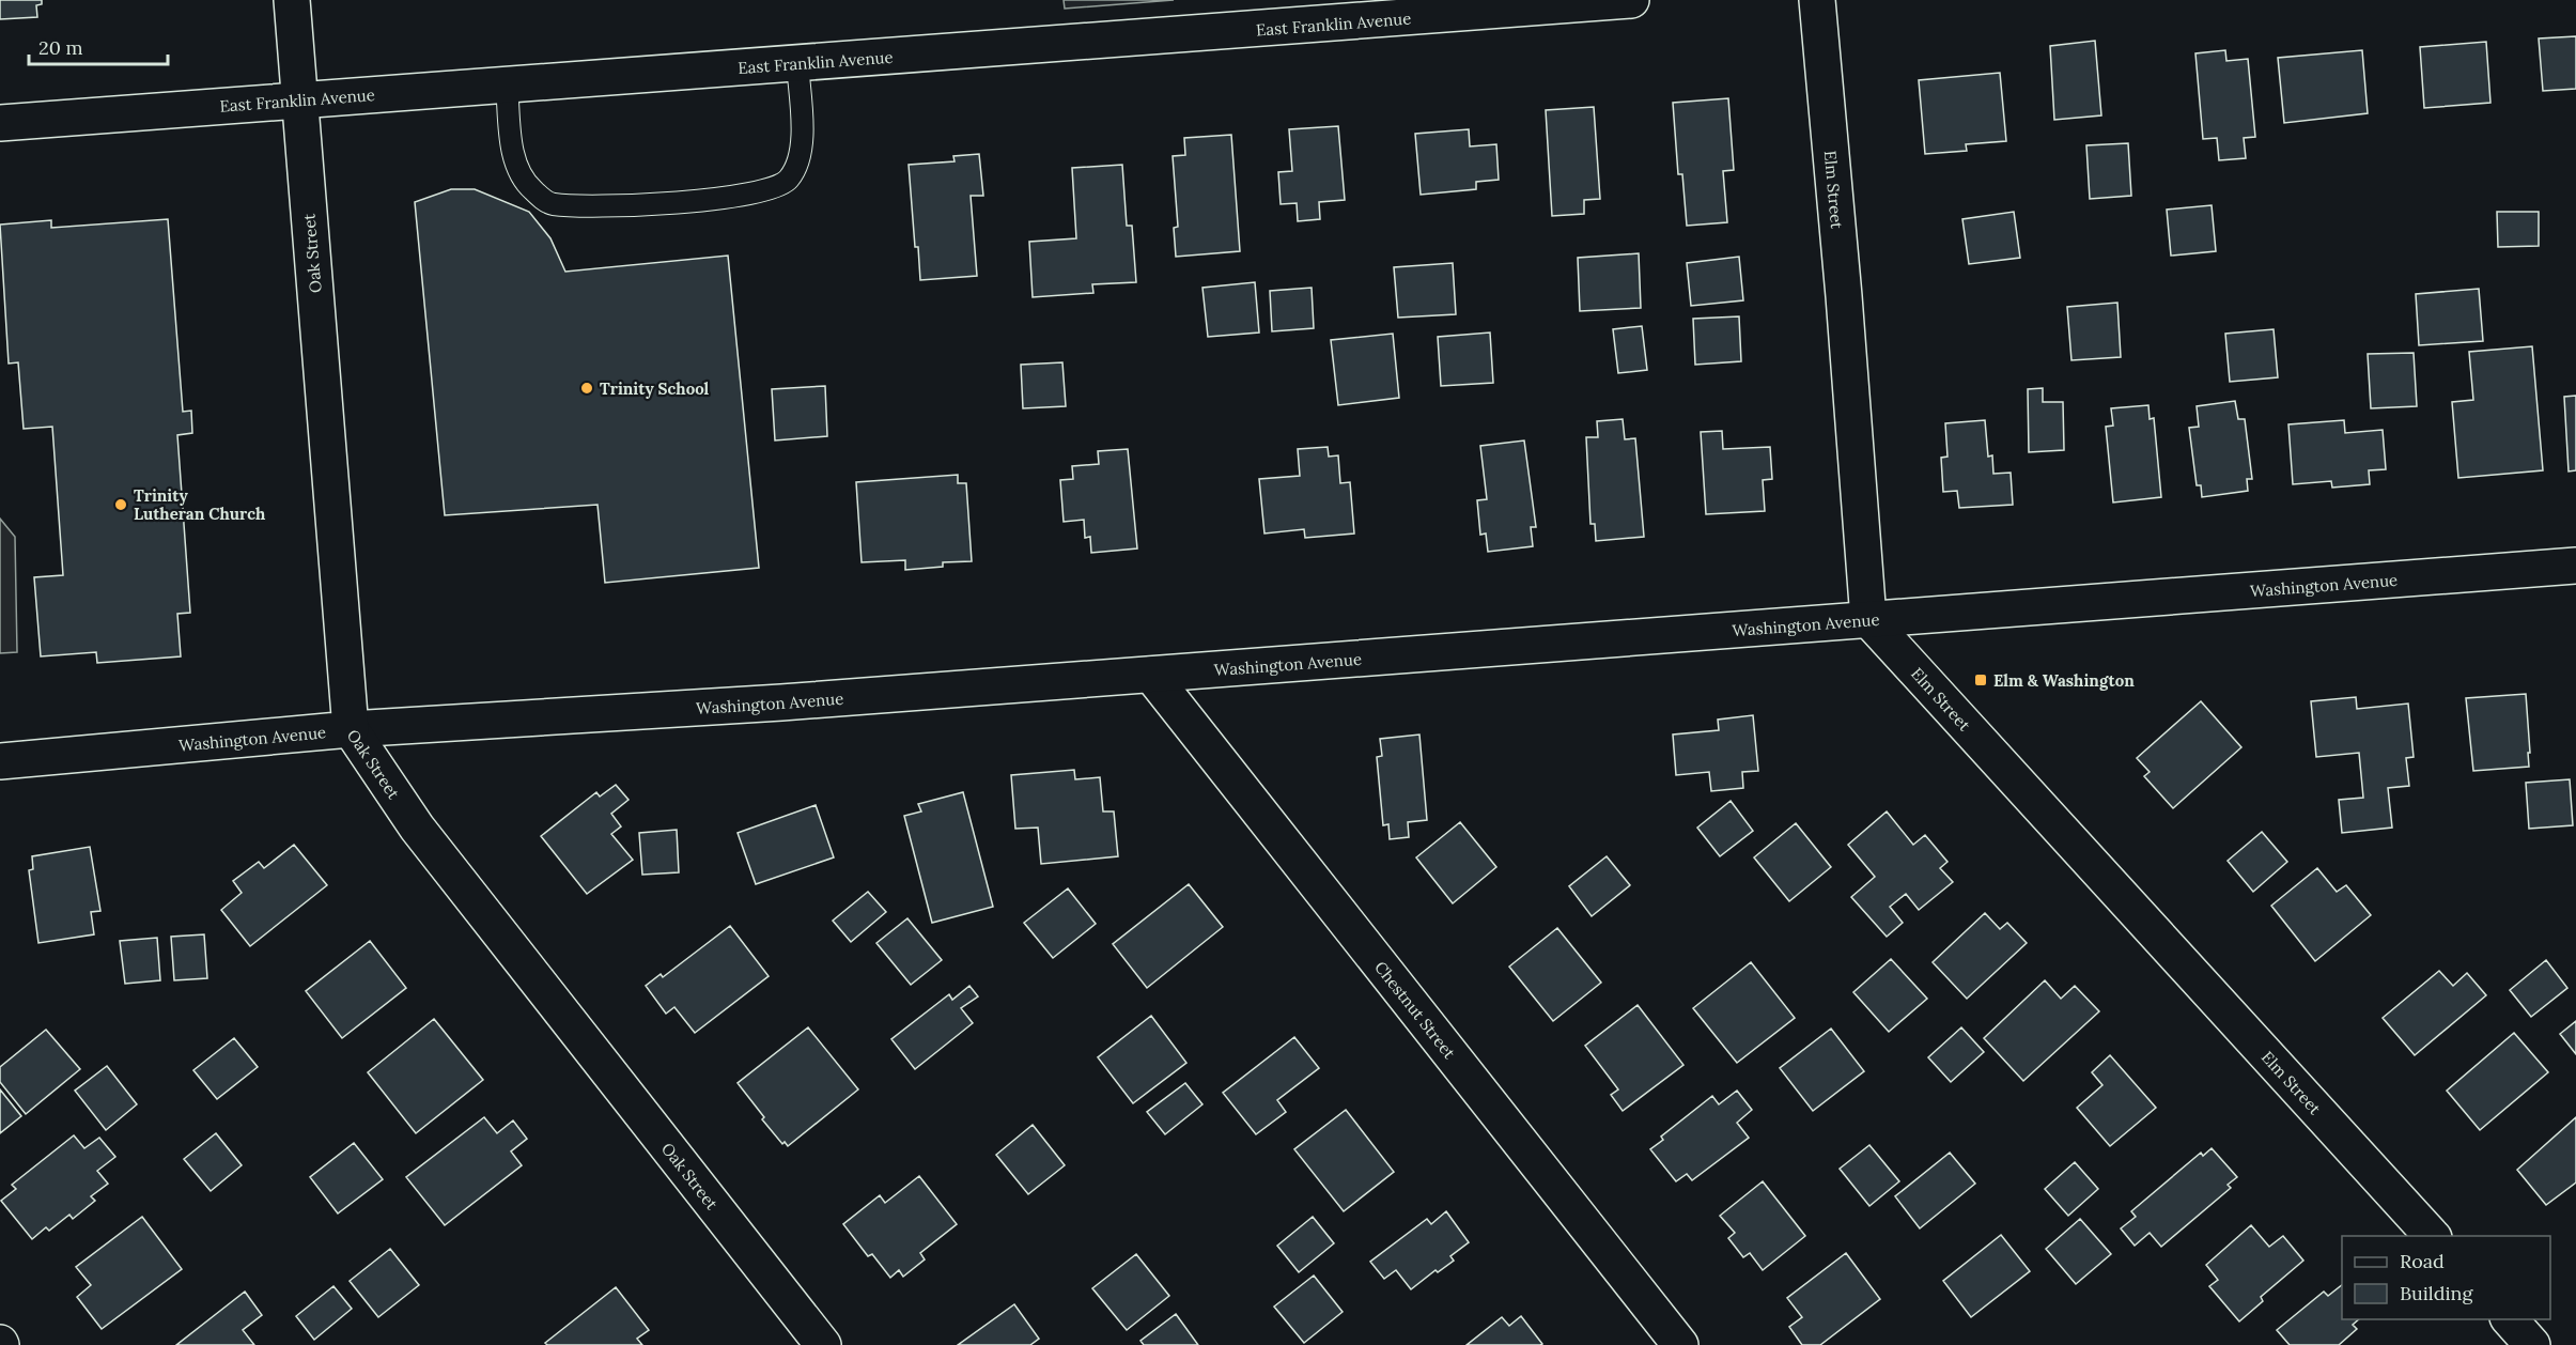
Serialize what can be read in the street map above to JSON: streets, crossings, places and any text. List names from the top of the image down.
{
  "streets": {
    "street": [
      "East Franklin Avenue",
      "Elm Street",
      "Oak Street",
      "Washington Avenue",
      "Chestnut Street"
    ]
  },
  "crossings": [
    ["East Franklin Avenue", "Oak Street"],
    ["Elm Street", "Washington Avenue"],
    ["Oak Street", "Washington Avenue"],
    ["Washington Avenue", "Chestnut Street"]
  ],
  "places": {
    "other": ["Trinity School", "Trinity Lutheran Church"],
    "transit": ["Elm & Washington"]
  },
  "legend": ["Road", "Building"],
  "scale_bar": "20 m"
}
